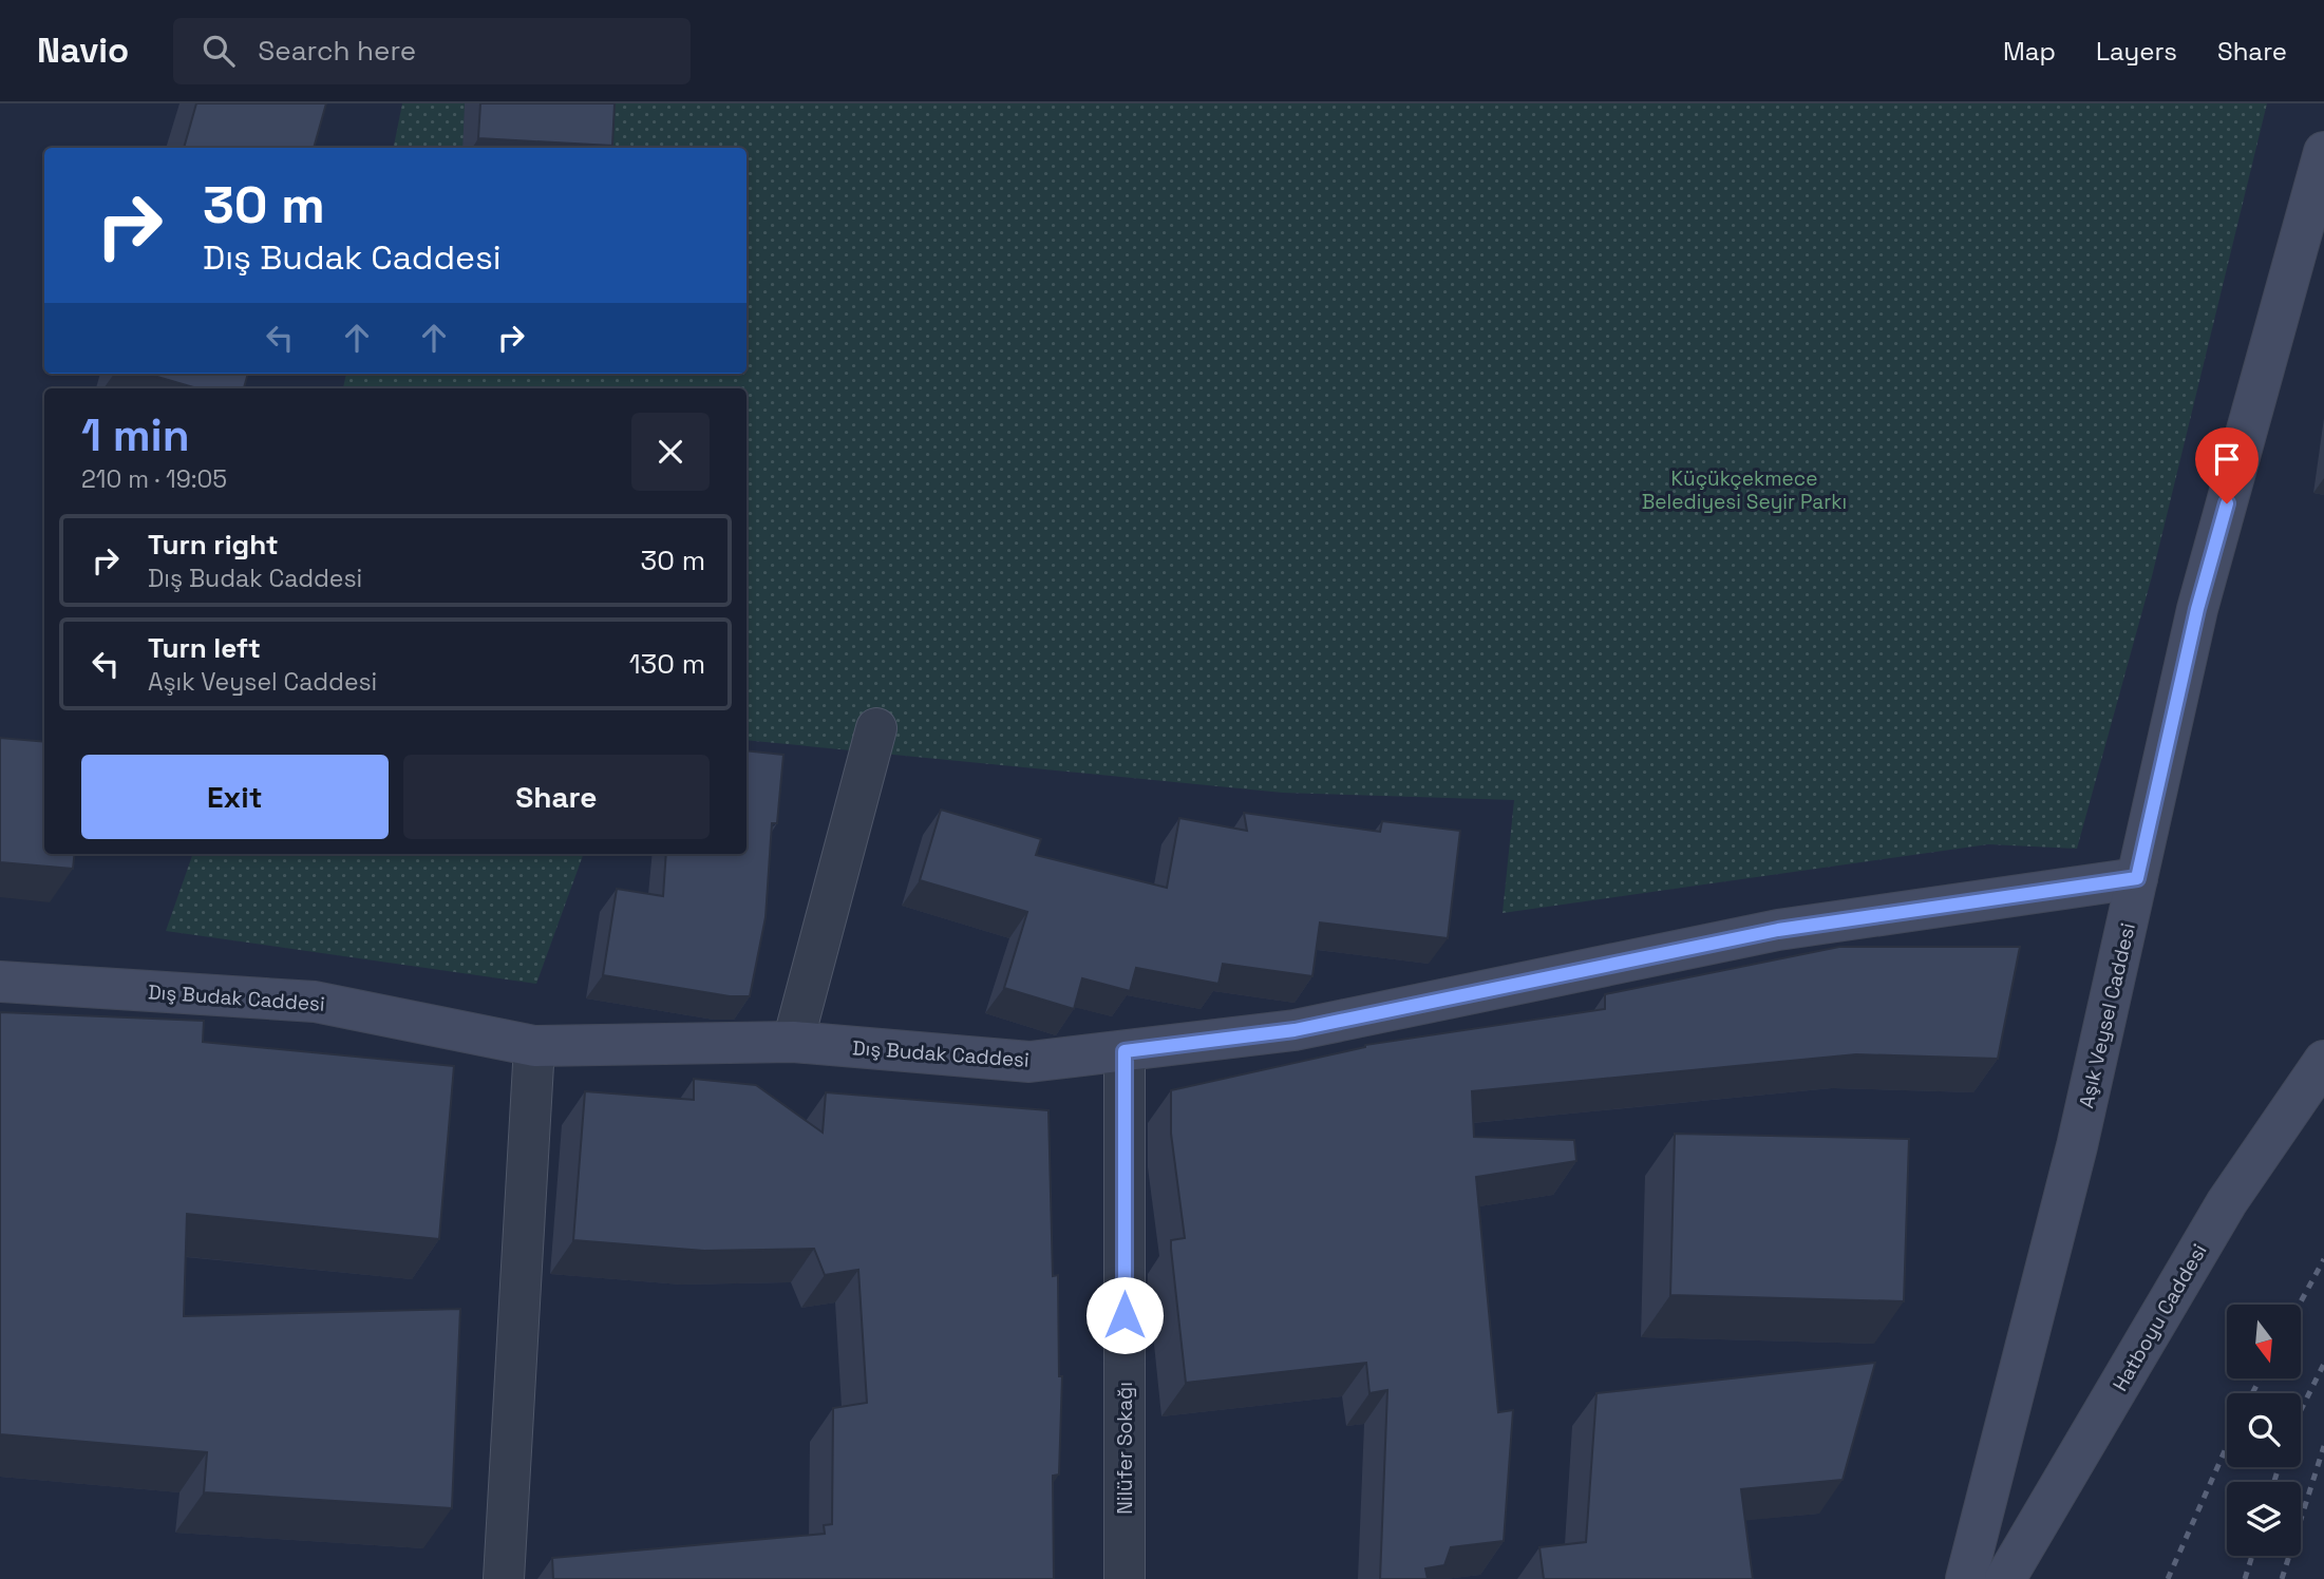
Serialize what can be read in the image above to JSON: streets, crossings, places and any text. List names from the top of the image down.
{
  "streets": {
    "street": [
      "Dış Budak Caddesi",
      "Aşık Veysel Caddesi",
      "Hatboyu Caddesi",
      "Nilüfer Sokağı"
    ]
  },
  "crossings": [
    ["Dış Budak Caddesi", "Aşık Veysel Caddesi"],
    ["Dış Budak Caddesi", "Nilüfer Sokağı"]
  ],
  "parks": ["Küçükçekmece Belediyesi Seyir Parkı"],
  "north": "bottom",
  "page": {
    "header": "Navio",
    "search": "Search here",
    "nav": ["Map", "Layers", "Share"],
    "turn": ["30 m", "Dış Budak Caddesi"],
    "heading": ["1 min", "210 m · 19:05"],
    "list": [
      {
        "name": "Turn right",
        "note": "Dış Budak Caddesi",
        "value": "30 m"
      },
      {
        "name": "Turn left",
        "note": "Aşık Veysel Caddesi",
        "value": "130 m"
      }
    ],
    "buttons": ["Exit", "Share"]
  }
}
